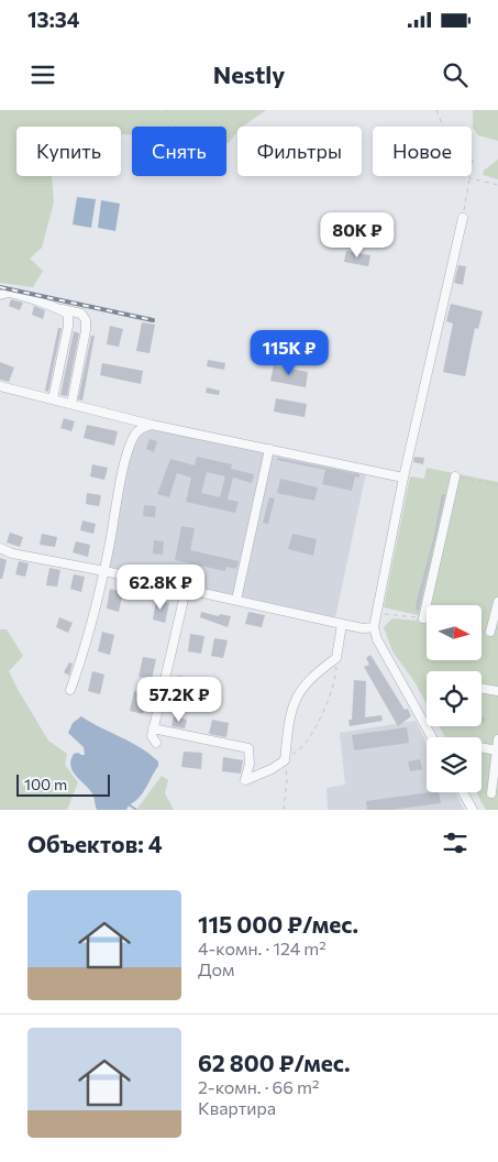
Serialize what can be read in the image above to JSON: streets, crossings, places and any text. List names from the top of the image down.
{
  "scale_bar": "100 m",
  "north": "right",
  "page": {
    "status": "13:34",
    "header": "Nestly",
    "chip": [
      "Купить",
      "Снять",
      "Фильтры",
      "Новое"
    ],
    "price": [
      "80K ₽",
      "115K ₽",
      "62.8K ₽",
      "57.2K ₽"
    ],
    "scale": "100 m",
    "heading": "Объектов: 4",
    "list": [
      {
        "name": "115 000 ₽/мес.",
        "note": "4-комн. · 124 m² · Дом"
      },
      {
        "name": "62 800 ₽/мес.",
        "note": "2-комн. · 66 m² · Квартира"
      }
    ]
  }
}
